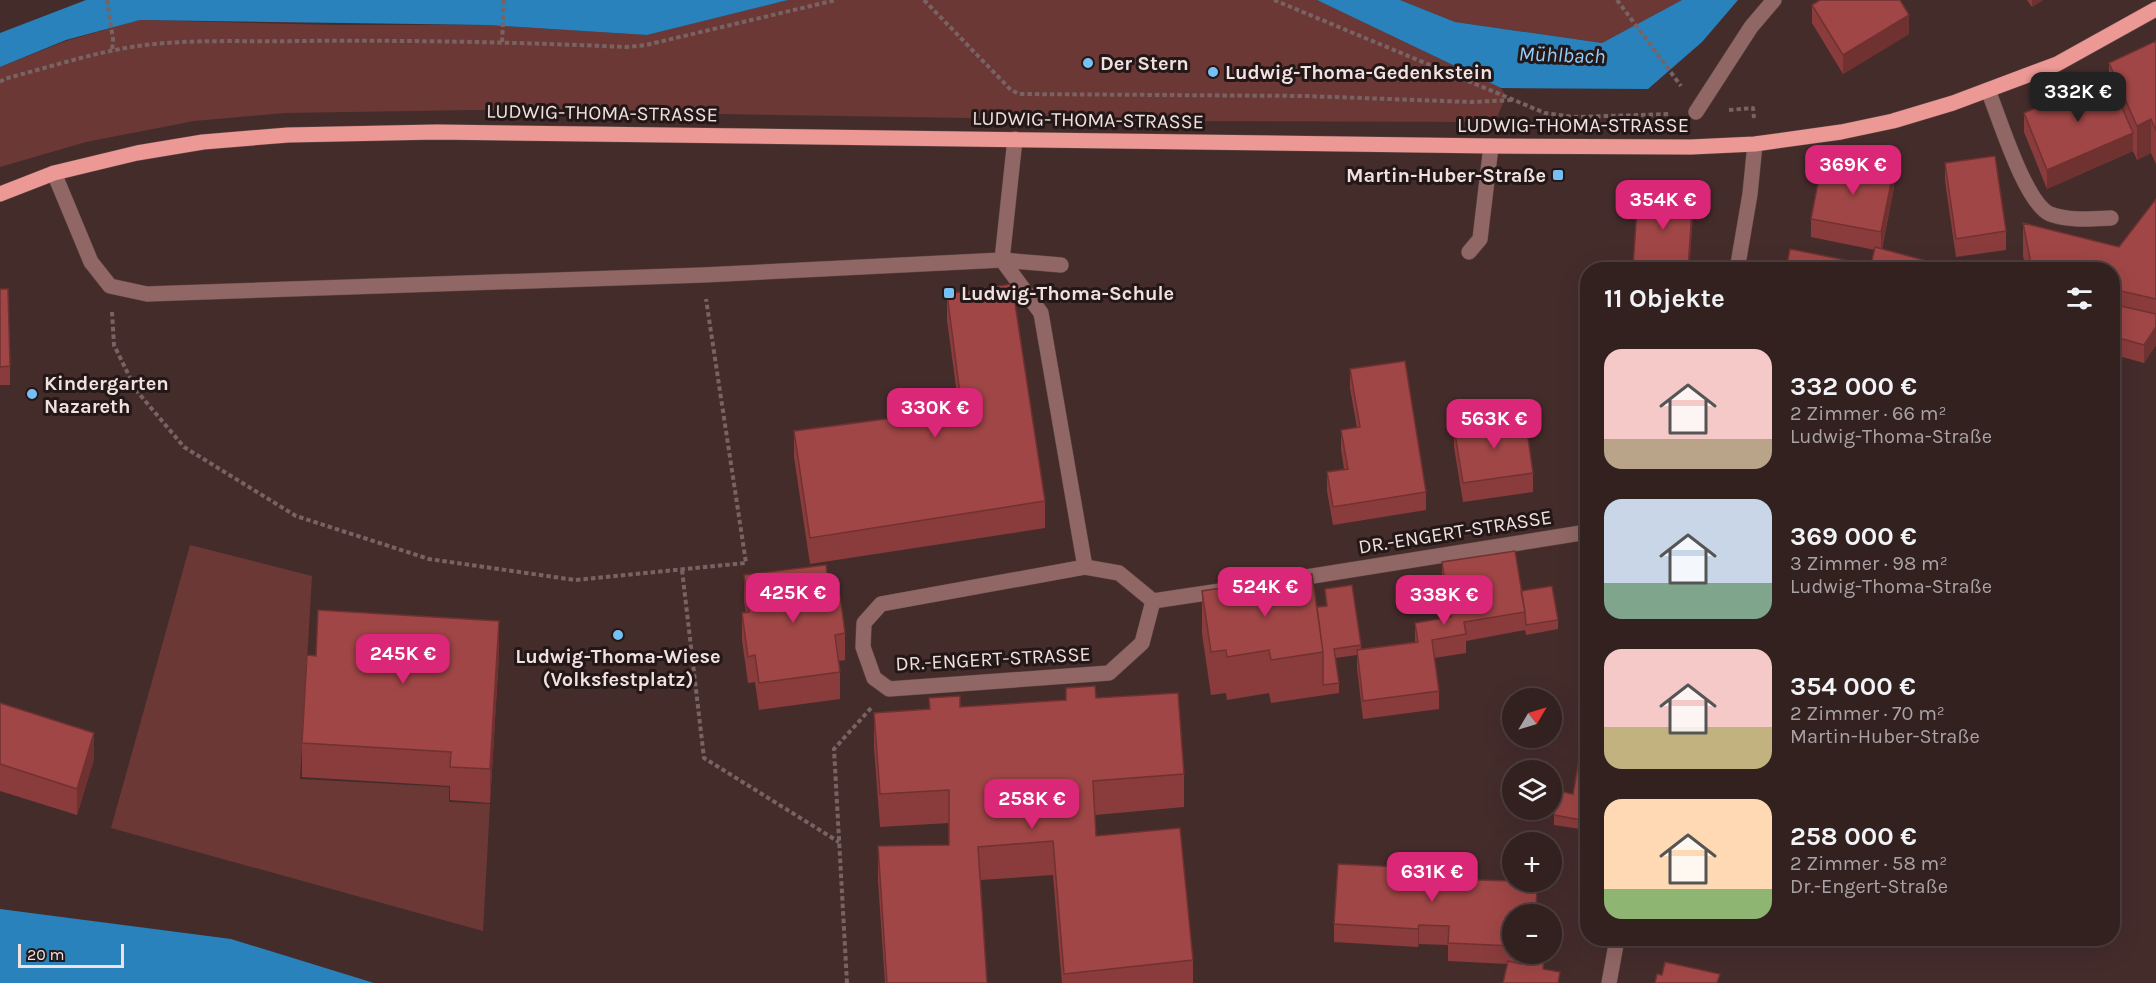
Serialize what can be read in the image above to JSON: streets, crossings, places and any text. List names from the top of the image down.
{
  "streets": {
    "main road": ["LUDWIG-THOMA-STRASSE"],
    "street": ["DR.-ENGERT-STRASSE"]
  },
  "water": ["Mühlbach"],
  "places": {
    "other": [
      "Der Stern",
      "Ludwig-Thoma-Gedenkstein",
      "Kindergarten Nazareth",
      "Ludwig-Thoma-Wiese (Volksfestplatz)"
    ],
    "transit": ["Martin-Huber-Straße", "Ludwig-Thoma-Schule"]
  },
  "scale_bar": "20 m",
  "north": "top right",
  "page": {
    "price": [
      "332K €",
      "369K €",
      "354K €",
      "330K €",
      "563K €",
      "524K €",
      "425K €",
      "338K €",
      "245K €",
      "258K €",
      "631K €"
    ],
    "heading": "11 Objekte",
    "list": [
      {
        "name": "332 000 €",
        "note": "2 Zimmer · 66 m² · Ludwig-Thoma-Straße"
      },
      {
        "name": "369 000 €",
        "note": "3 Zimmer · 98 m² · Ludwig-Thoma-Straße"
      },
      {
        "name": "354 000 €",
        "note": "2 Zimmer · 70 m² · Martin-Huber-Straße"
      },
      {
        "name": "258 000 €",
        "note": "2 Zimmer · 58 m² · Dr.-Engert-Straße"
      }
    ],
    "map_buttons": ["+", "−"],
    "scale": "20 m"
  }
}
